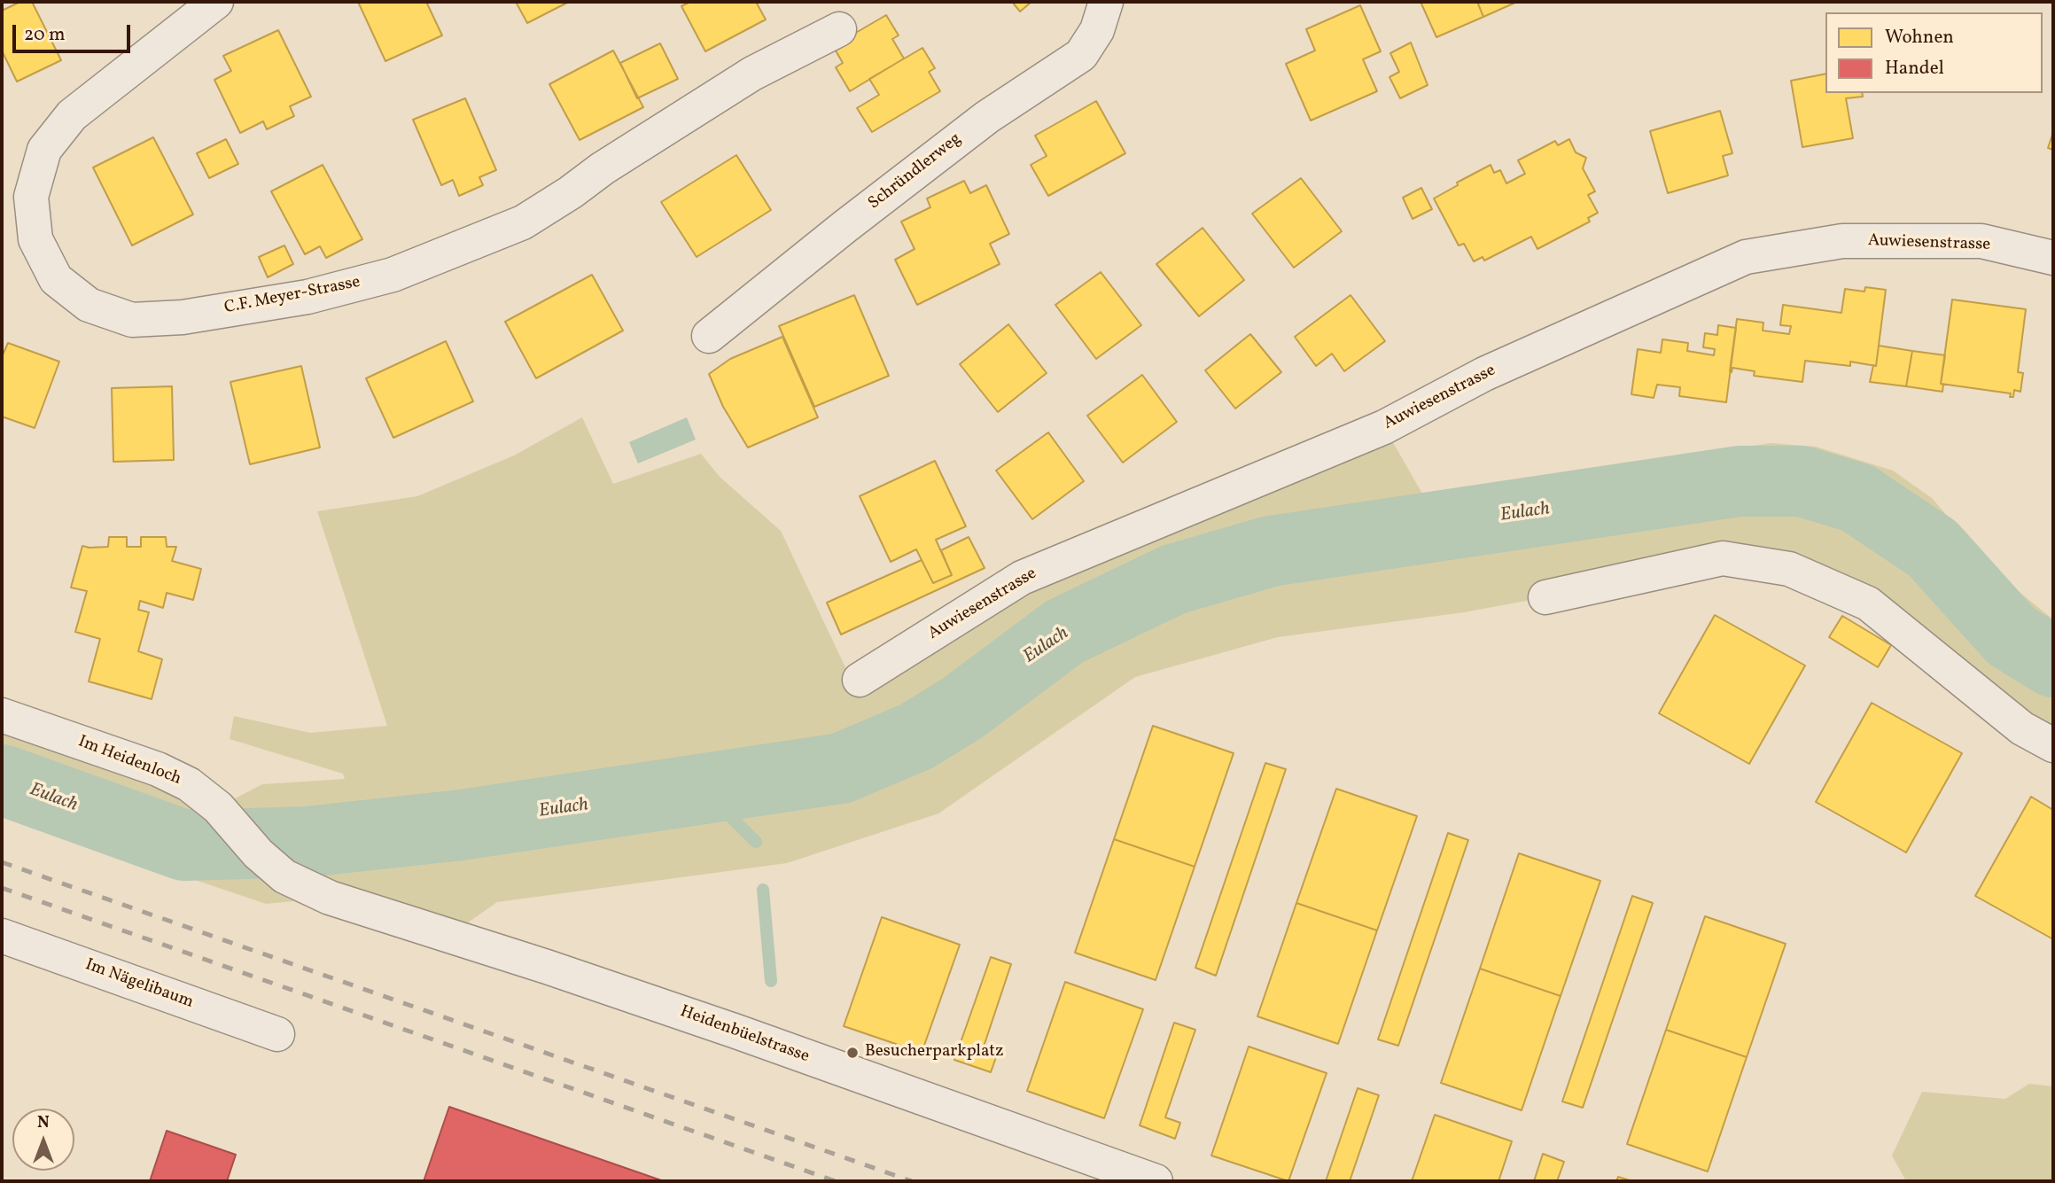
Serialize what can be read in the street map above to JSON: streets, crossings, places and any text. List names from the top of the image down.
{
  "streets": {
    "street": [
      "Schründlerweg",
      "Auwiesenstrasse",
      "C.F. Meyer-Strasse",
      "Im Heidenloch",
      "Im Nägelibaum",
      "Heidenbüelstrasse"
    ]
  },
  "crossings": [
    ["Im Heidenloch", "Heidenbüelstrasse"]
  ],
  "water": ["Eulach"],
  "places": ["Besucherparkplatz"],
  "legend": ["Wohnen", "Handel"],
  "scale_bar": "20 m",
  "north": "top"
}
